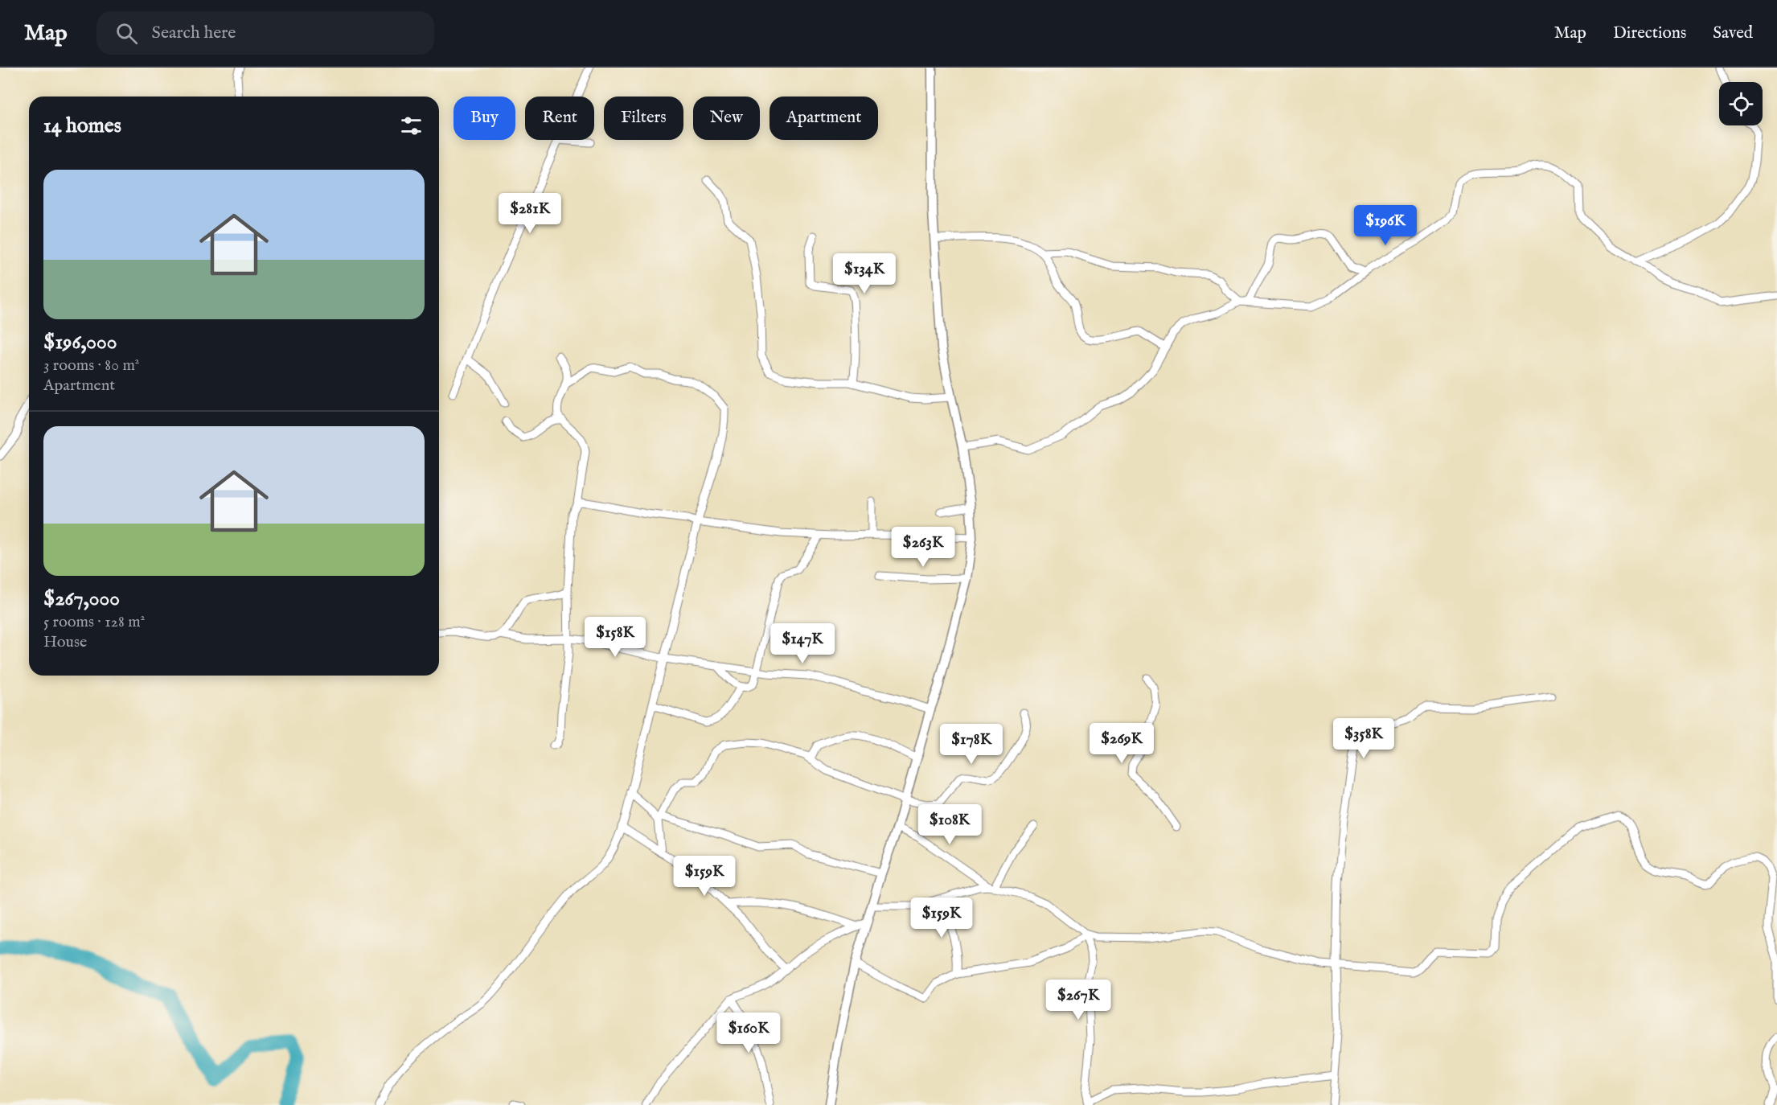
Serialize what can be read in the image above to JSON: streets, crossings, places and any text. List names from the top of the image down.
{
  "page": {
    "header": "Map",
    "search": "Search here",
    "nav": ["Map", "Directions", "Saved"],
    "chip": [
      "Buy",
      "Rent",
      "Filters",
      "New",
      "Apartment"
    ],
    "heading": "14 homes",
    "list": [
      {
        "name": "$196,000",
        "note": "3 rooms · 80 m² · Apartment"
      },
      {
        "name": "$267,000",
        "note": "5 rooms · 128 m² · House"
      }
    ],
    "price": [
      "$281K",
      "$196K",
      "$134K",
      "$263K",
      "$158K",
      "$147K",
      "$358K",
      "$269K",
      "$178K",
      "$108K",
      "$159K",
      "$159K",
      "$267K",
      "$160K"
    ]
  }
}
